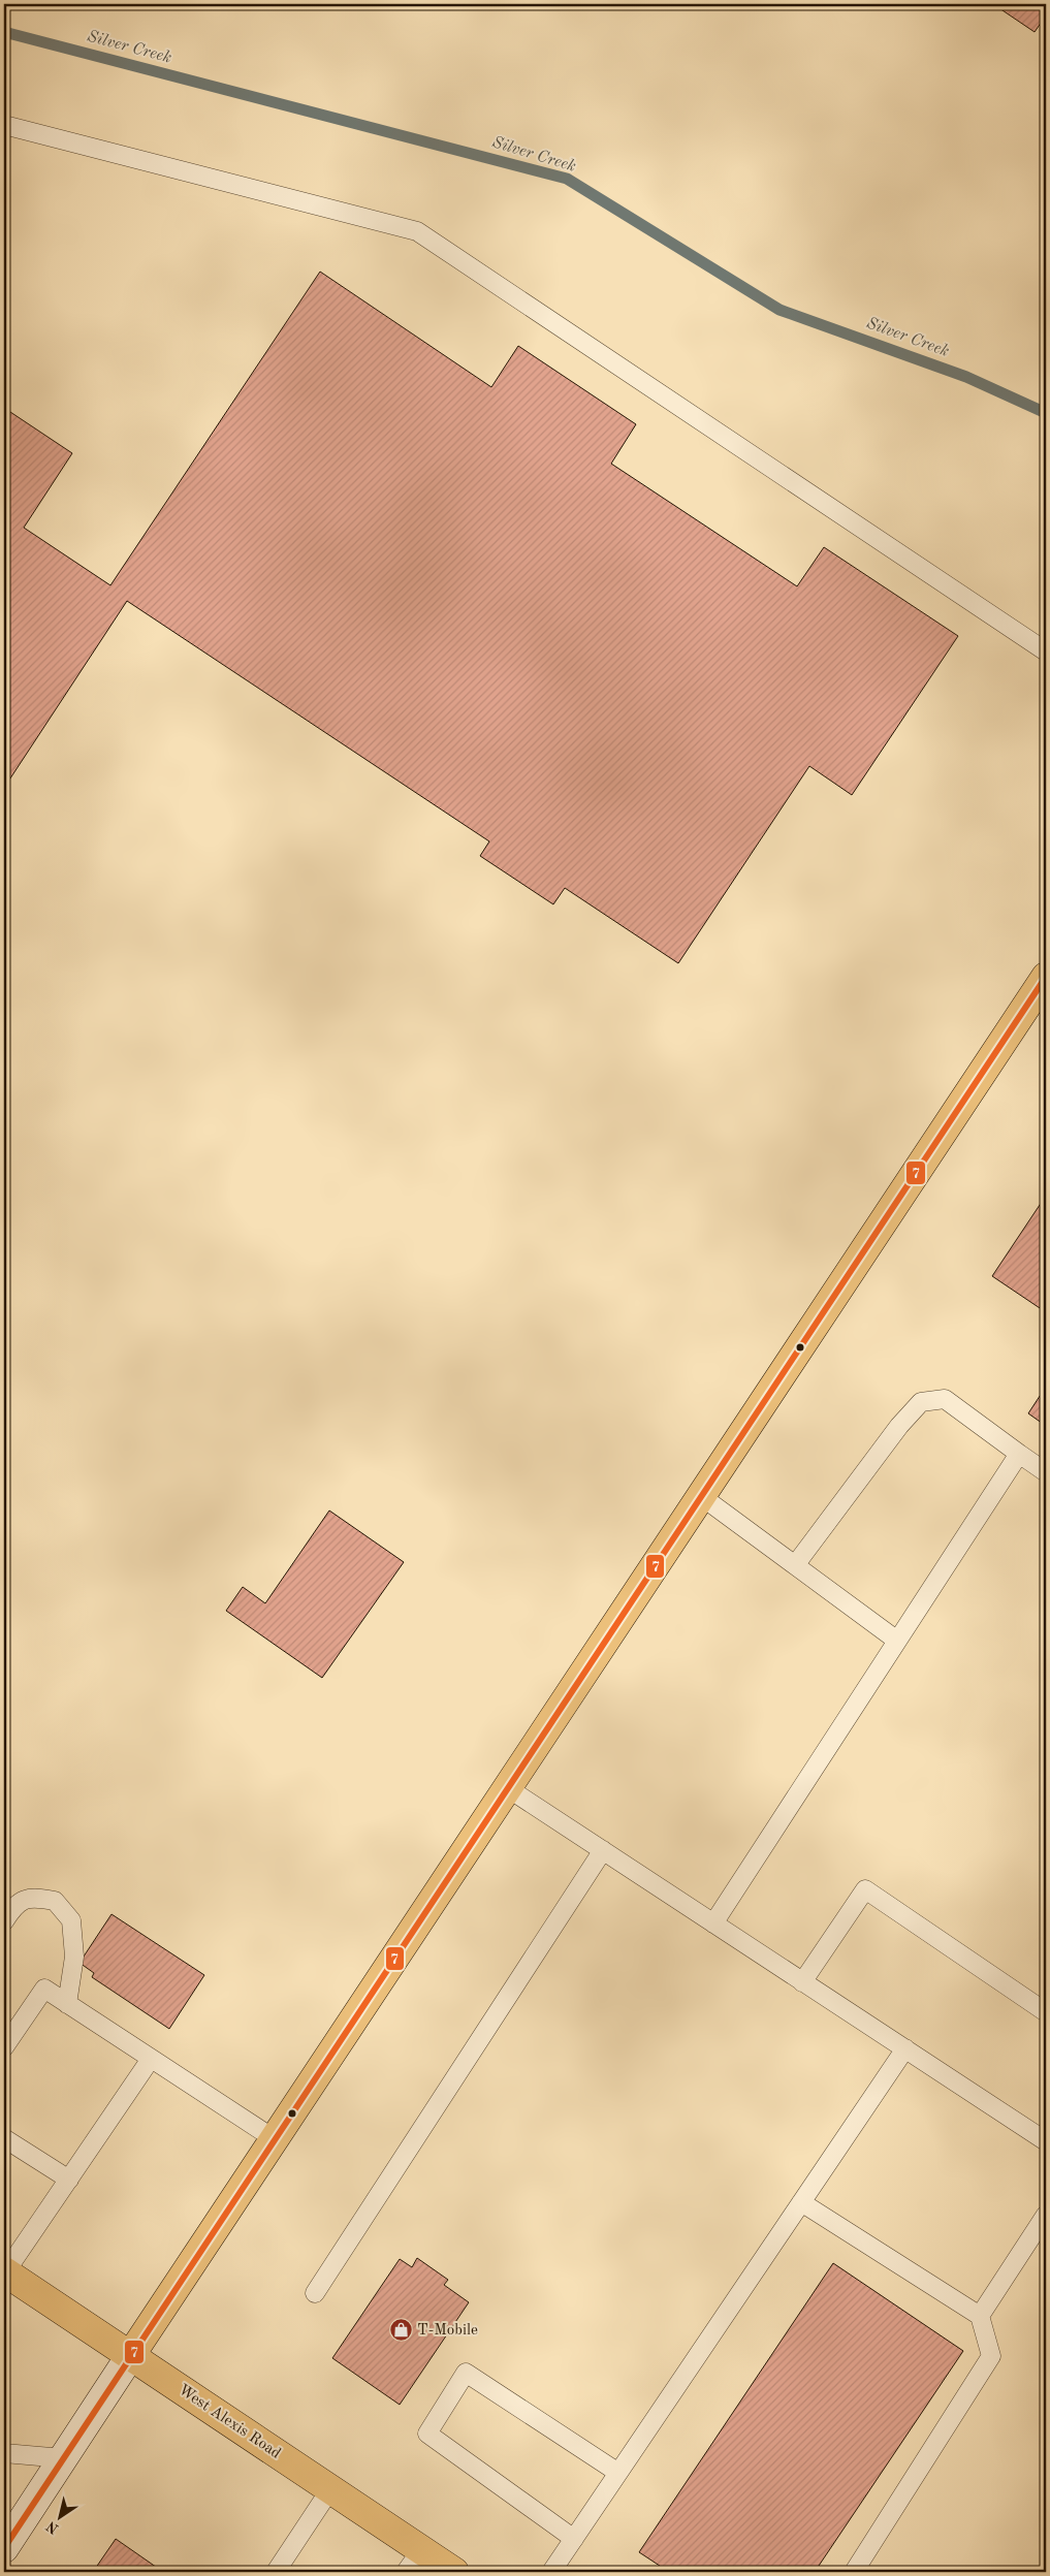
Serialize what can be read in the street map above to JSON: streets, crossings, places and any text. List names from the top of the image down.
{
  "streets": {
    "main road": ["West Alexis Road"]
  },
  "water": ["Silver Creek"],
  "places": {
    "shop": ["T-Mobile"]
  },
  "lines": ["transit line 7"],
  "north": "bottom left"
}
